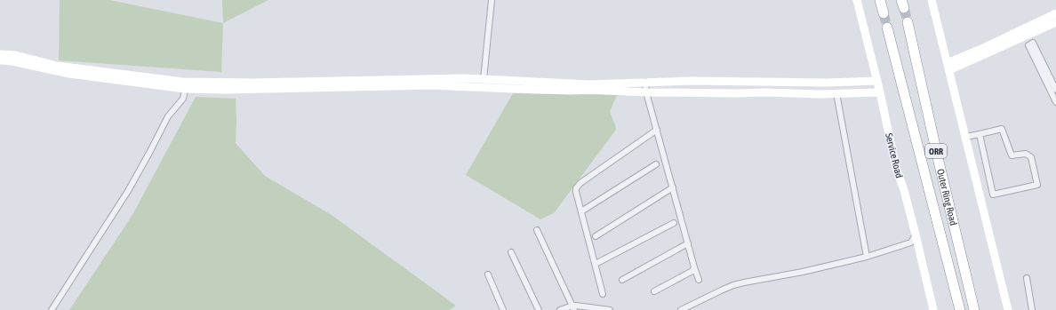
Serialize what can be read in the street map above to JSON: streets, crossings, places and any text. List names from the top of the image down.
{
  "streets": {
    "highway": ["ORR", "Outer Ring Road"],
    "street": ["Service Road"]
  }
}
